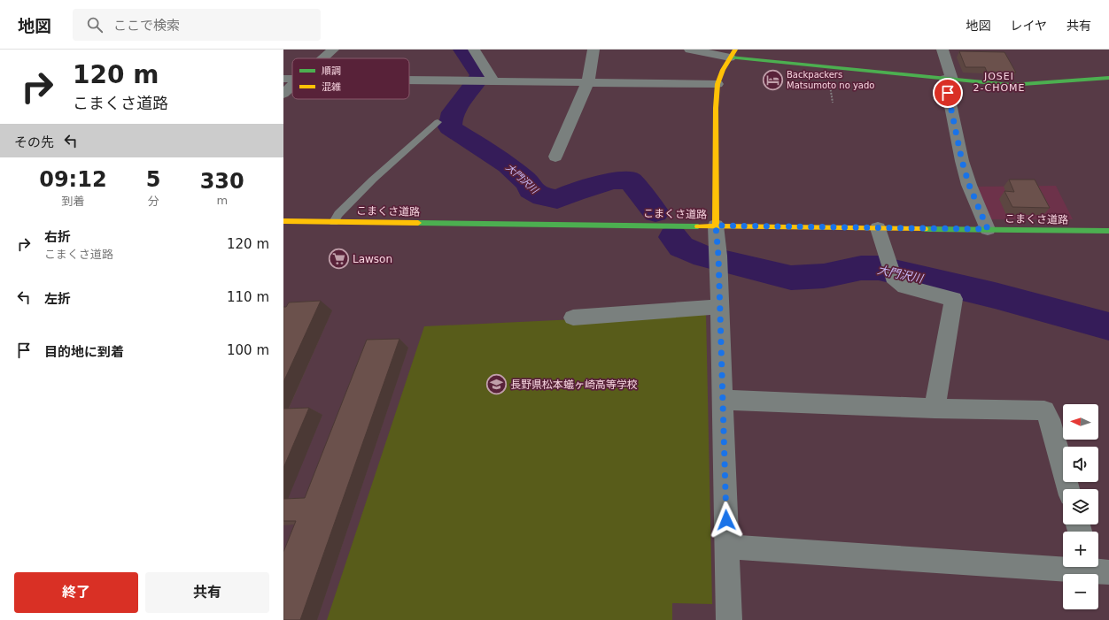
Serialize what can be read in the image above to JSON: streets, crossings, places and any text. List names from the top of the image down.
{
  "streets": {
    "street": ["こまくさ道路"]
  },
  "districts": ["JOSEI 2-CHOME"],
  "water": ["大門沢川"],
  "places": {
    "hotel": ["Backpackers Matsumoto no yado"],
    "supermarket": ["Lawson"],
    "school or university": ["長野県松本蟻ヶ崎高等学校"]
  },
  "legend": ["順調", "混雑"],
  "north": "left",
  "page": {
    "header": "地図",
    "search": "ここで検索",
    "nav": ["地図", "レイヤ", "共有"],
    "turn": ["120 m", "こまくさ道路"],
    "then": "その先",
    "eta": [
      "09:12",
      "到着",
      "5",
      "分",
      "330",
      "m"
    ],
    "list": [
      {
        "name": "右折",
        "note": "こまくさ道路",
        "value": "120 m"
      },
      {
        "name": "左折",
        "value": "110 m"
      },
      {
        "name": "目的地に到着",
        "value": "100 m"
      }
    ],
    "map_buttons": ["+", "−"],
    "buttons": ["終了", "共有"]
  }
}
